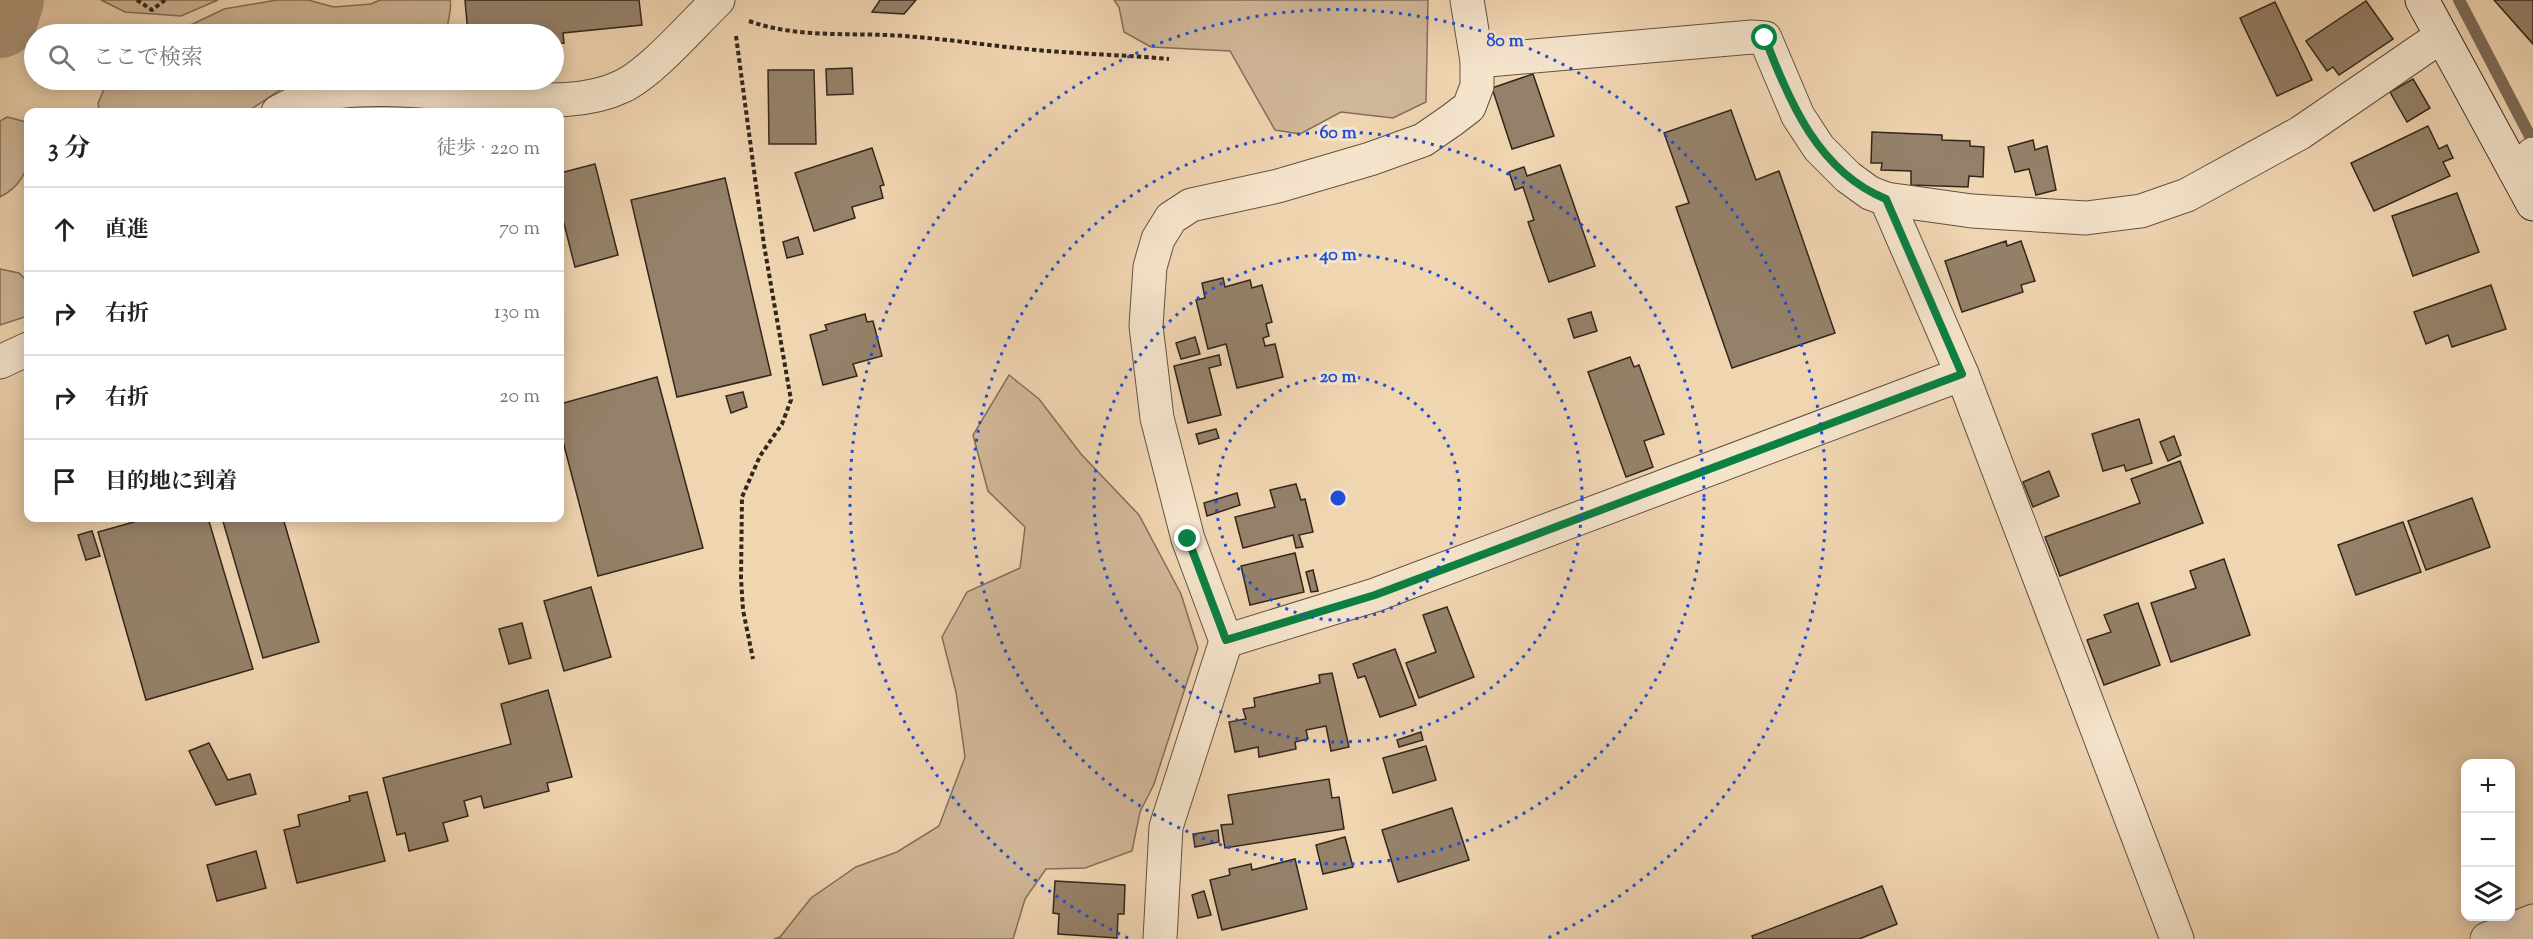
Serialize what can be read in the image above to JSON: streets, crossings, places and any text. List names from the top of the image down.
{
  "page": {
    "search": "ここで検索",
    "heading": ["3 分", "徒歩 · 220 m"],
    "list": [
      ["直進", "70 m"],
      ["右折", "130 m"],
      ["右折", "20 m"],
      "目的地に到着"
    ],
    "map_buttons": ["+", "−"]
  },
  "rings": [
    "80 m",
    "60 m",
    "40 m",
    "20 m"
  ]
}
